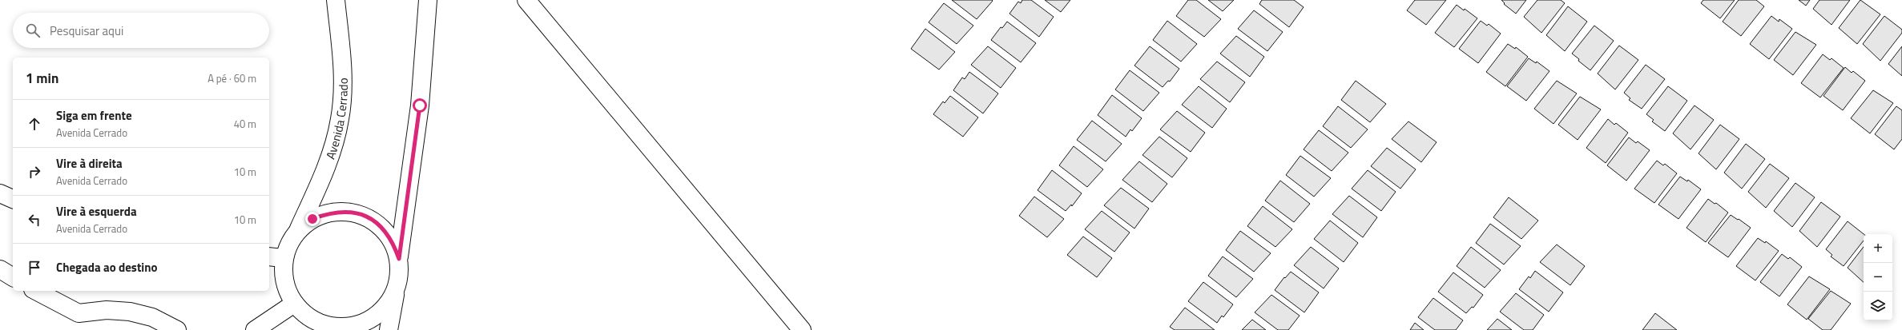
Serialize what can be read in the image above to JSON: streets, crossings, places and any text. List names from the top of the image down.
{
  "streets": {
    "main road": ["Avenida Cerrado"]
  },
  "page": {
    "search": "Pesquisar aqui",
    "heading": ["1 min", "A pé · 60 m"],
    "list": [
      ["Siga em frente", "Avenida Cerrado", "40 m"],
      ["Vire à direita", "Avenida Cerrado", "10 m"],
      ["Vire à esquerda", "Avenida Cerrado", "10 m"],
      "Chegada ao destino"
    ],
    "map_buttons": ["+", "−"]
  }
}
